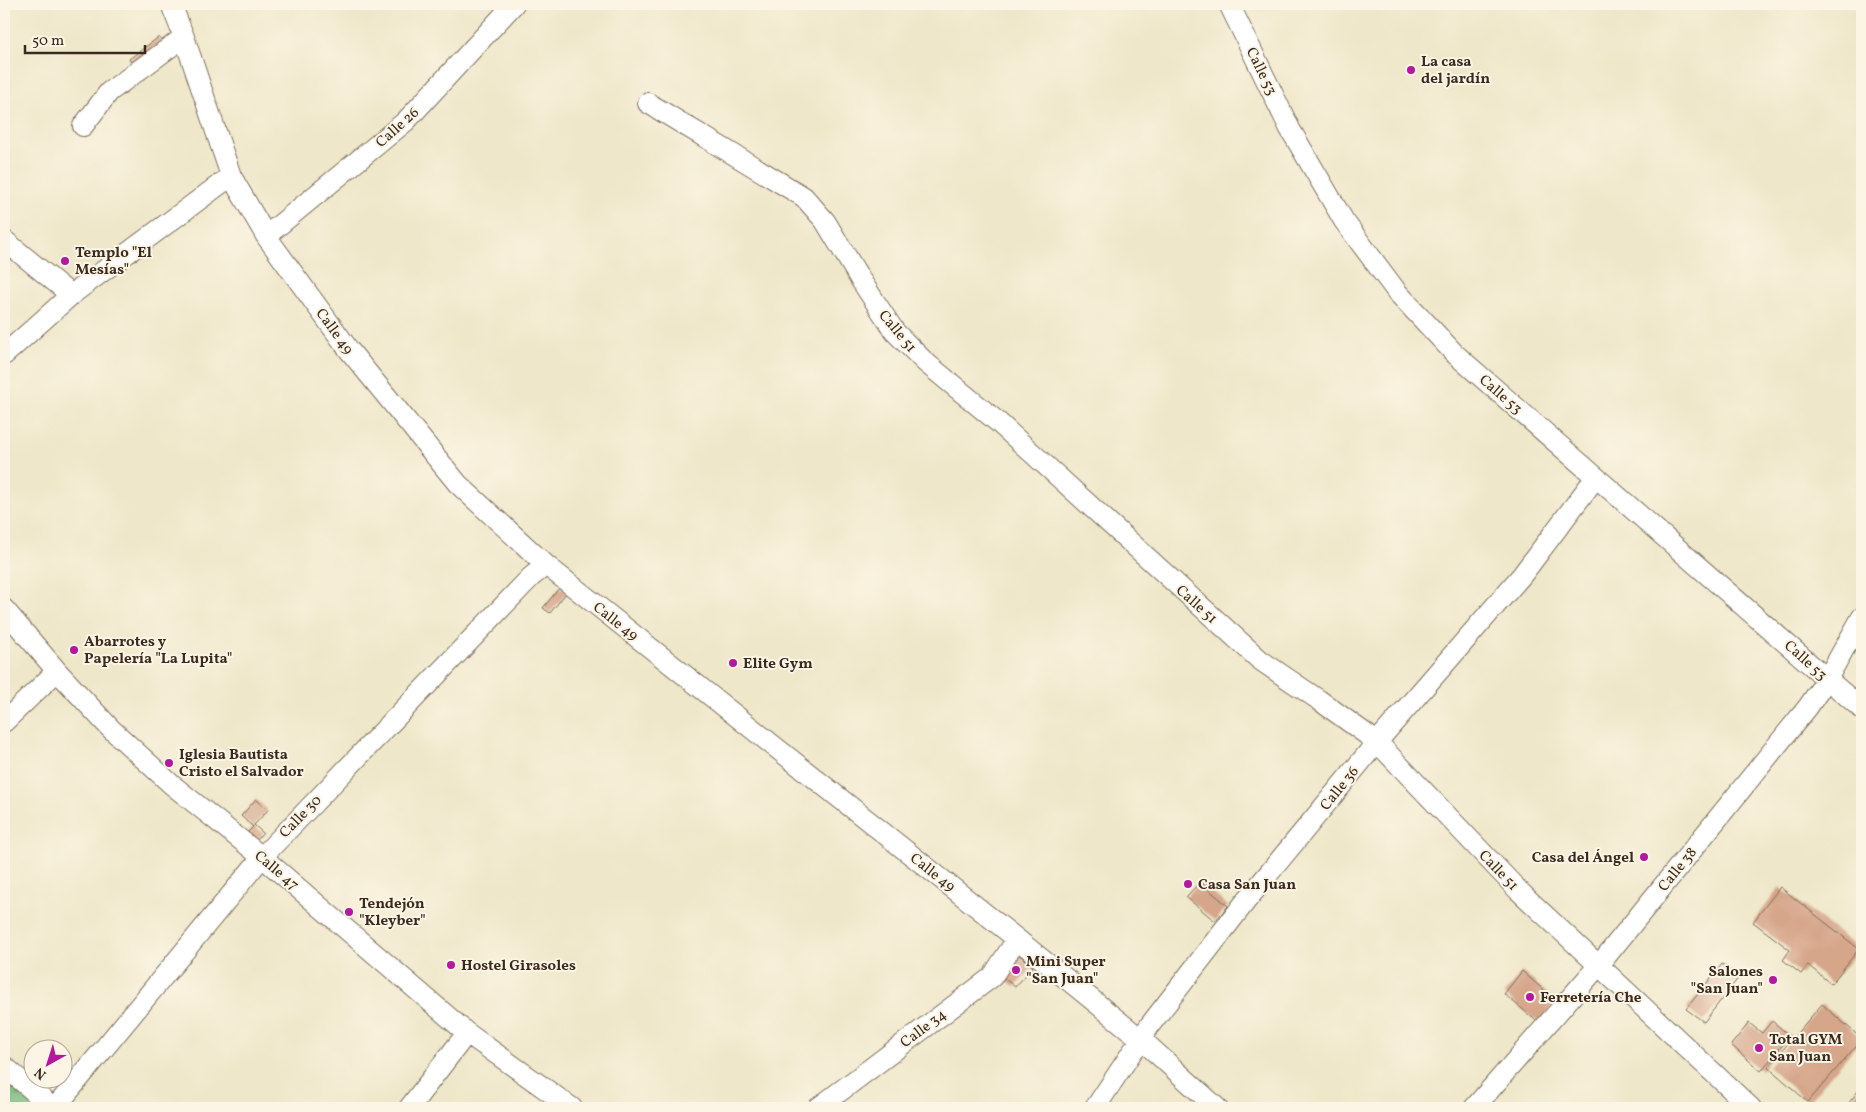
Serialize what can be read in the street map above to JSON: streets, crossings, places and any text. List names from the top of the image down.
{
  "streets": {
    "street": [
      "Calle 53",
      "Calle 26",
      "Calle 49",
      "Calle 51",
      "Calle 36",
      "Calle 30",
      "Calle 38",
      "Calle 47",
      "Calle 34"
    ]
  },
  "crossings": [
    ["Calle 53", "Calle 36"],
    ["Calle 53", "Calle 38"],
    ["Calle 26", "Calle 49"],
    ["Calle 49", "Calle 36"],
    ["Calle 49", "Calle 30"],
    ["Calle 49", "Calle 34"],
    ["Calle 51", "Calle 36"],
    ["Calle 51", "Calle 38"],
    ["Calle 30", "Calle 47"]
  ],
  "places": [
    "La casa del jardín",
    "Templo \"El Mesías\"",
    "Abarrotes y Papelería \"La Lupita\"",
    "Elite Gym",
    "Iglesia Bautista Cristo el Salvador",
    "Casa del Ángel",
    "Casa San Juan",
    "Tendejón \"Kleyber\"",
    "Hostel Girasoles",
    "Mini Super \"San Juan\"",
    "Salones \"San Juan\"",
    "Ferretería Che",
    "Total GYM San Juan"
  ],
  "scale_bar": "50 m",
  "north": "bottom left"
}
